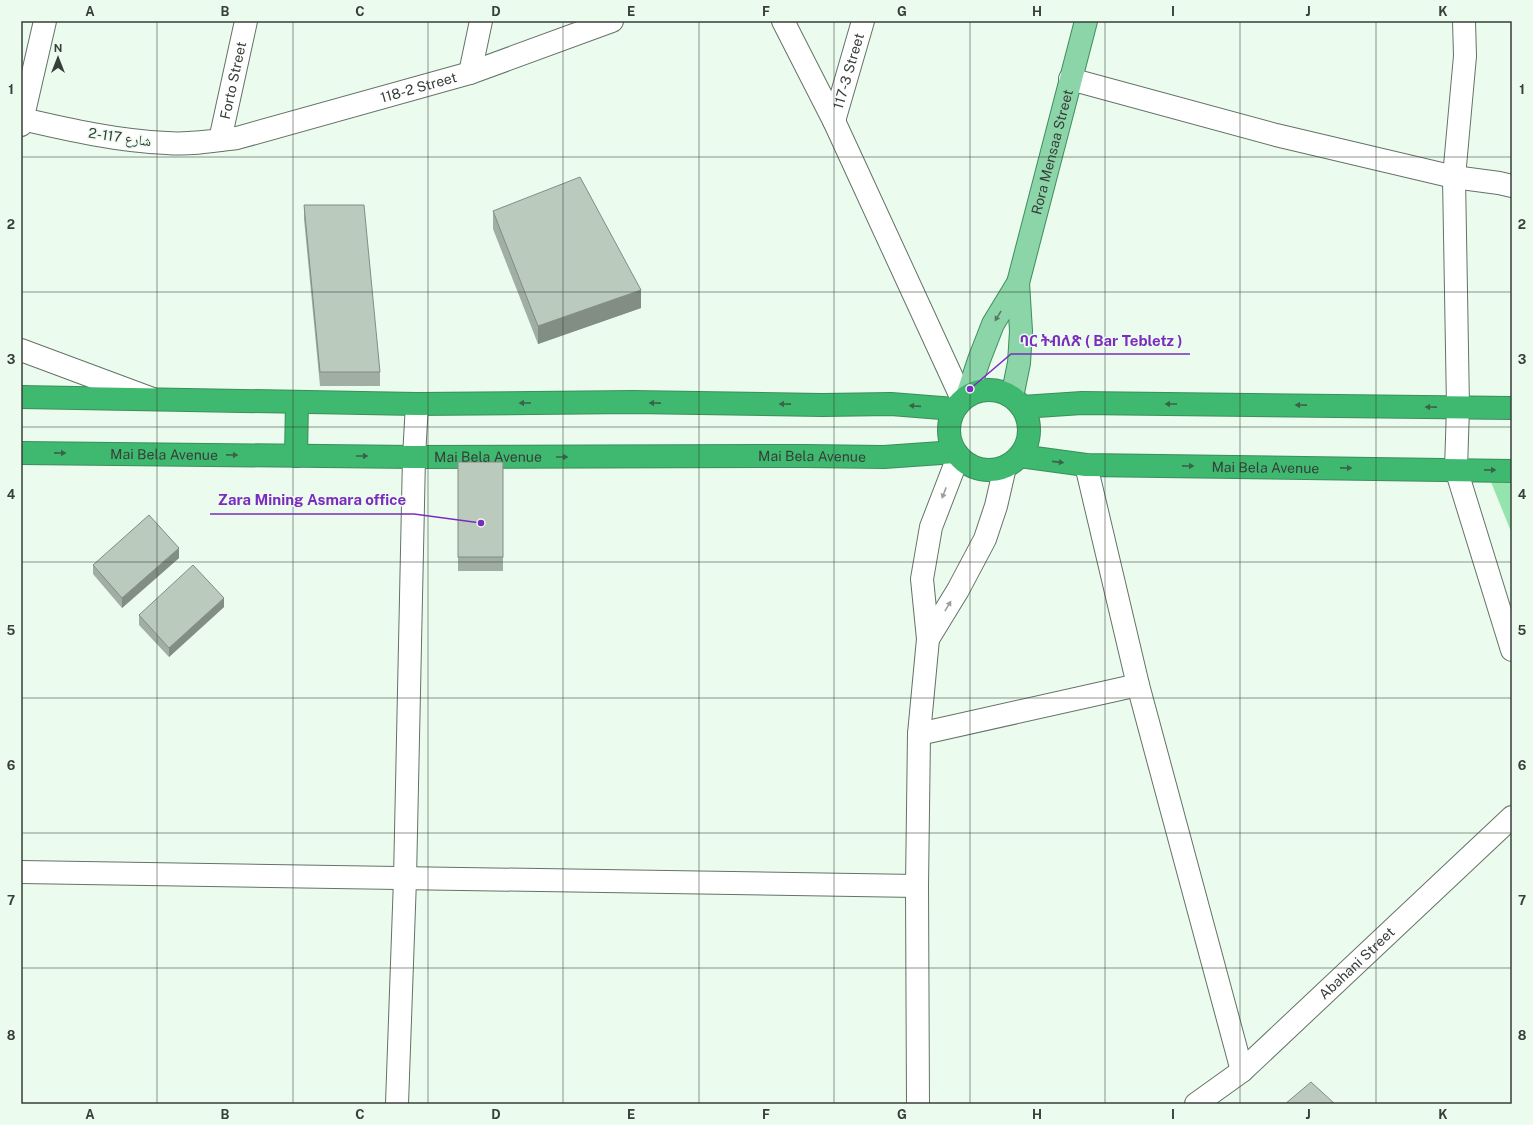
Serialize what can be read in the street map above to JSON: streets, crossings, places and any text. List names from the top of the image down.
{
  "streets": {
    "highway": ["Mai Bela Avenue"],
    "main road": ["Rora Mensaa Street"],
    "street": [
      "117-3 Street",
      "Forto Street",
      "118-2 Street",
      "شارع 117-2",
      "Abahani Street"
    ]
  },
  "crossings": [
    ["Forto Street", "118-2 Street"],
    ["Forto Street", "شارع 117-2"],
    ["118-2 Street", "شارع 117-2"],
    ["Rora Mensaa Street", "Mai Bela Avenue"]
  ],
  "places": ["ባር ትብለጽ ( Bar Tebletz )", "Zara Mining Asmara office"],
  "north": "top",
  "grid": {
    "columns": [
      "A",
      "B",
      "C",
      "D",
      "E",
      "F",
      "G",
      "H",
      "I",
      "J",
      "K"
    ],
    "rows": [
      "1",
      "2",
      "3",
      "4",
      "5",
      "6",
      "7",
      "8"
    ]
  }
}
